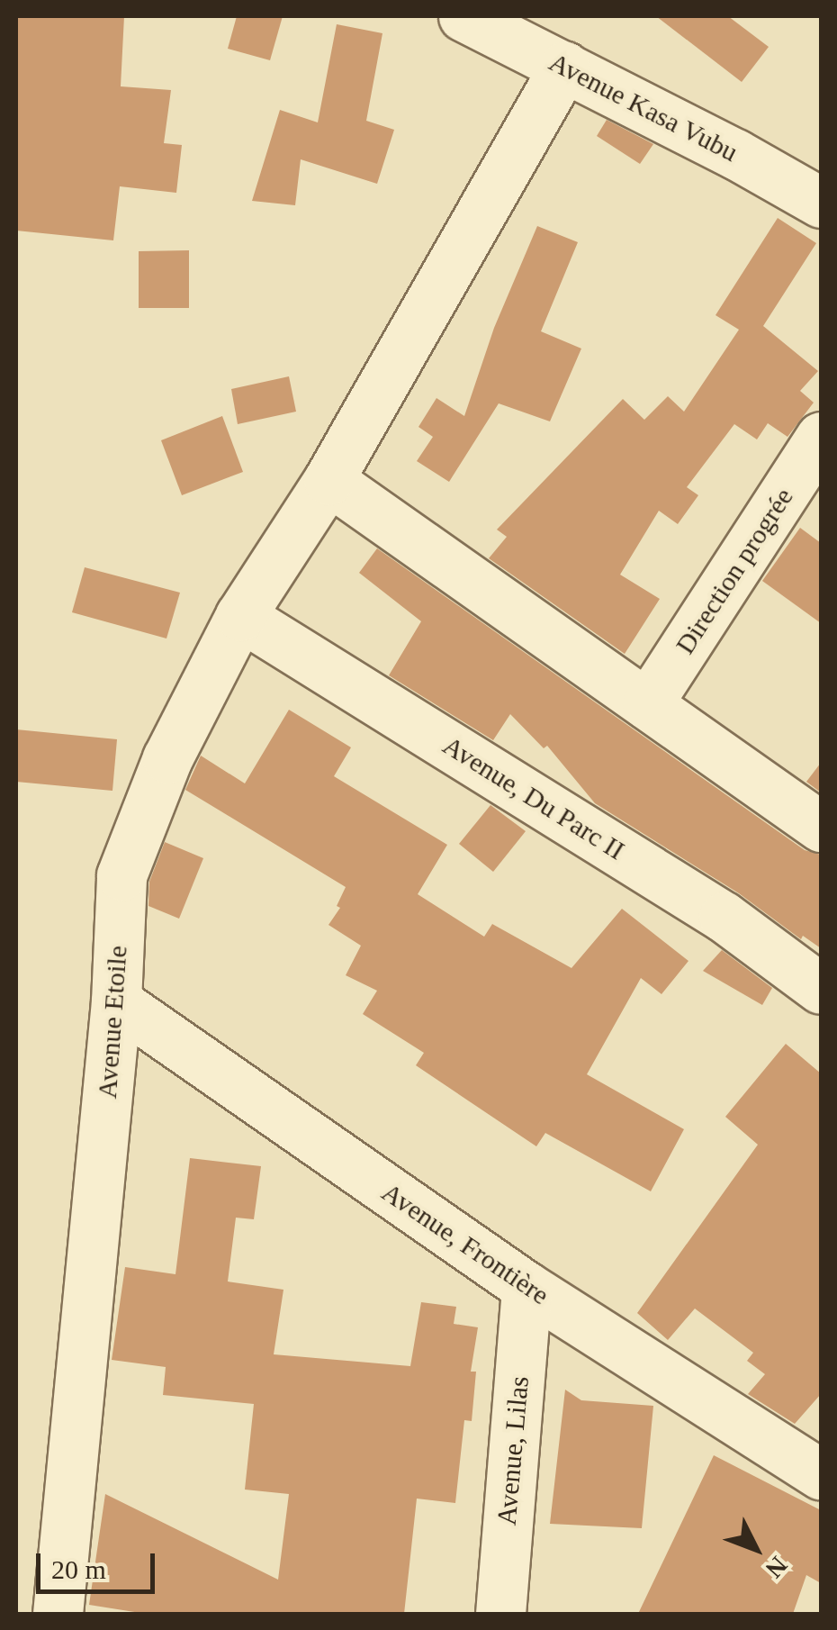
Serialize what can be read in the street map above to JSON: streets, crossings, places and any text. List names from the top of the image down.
{
  "streets": {
    "street": [
      "Avenue Kasa Vubu",
      "Direction progrée",
      "Avenue, Du Parc II",
      "Avenue Etoile",
      "Avenue, Frontière",
      "Avenue, Lilas"
    ]
  },
  "crossings": [
    ["Avenue Kasa Vubu", "Avenue Etoile"],
    ["Avenue, Du Parc II", "Avenue Etoile"],
    ["Avenue Etoile", "Avenue, Frontière"],
    ["Avenue, Frontière", "Avenue, Lilas"]
  ],
  "scale_bar": "20 m",
  "north": "bottom right"
}
